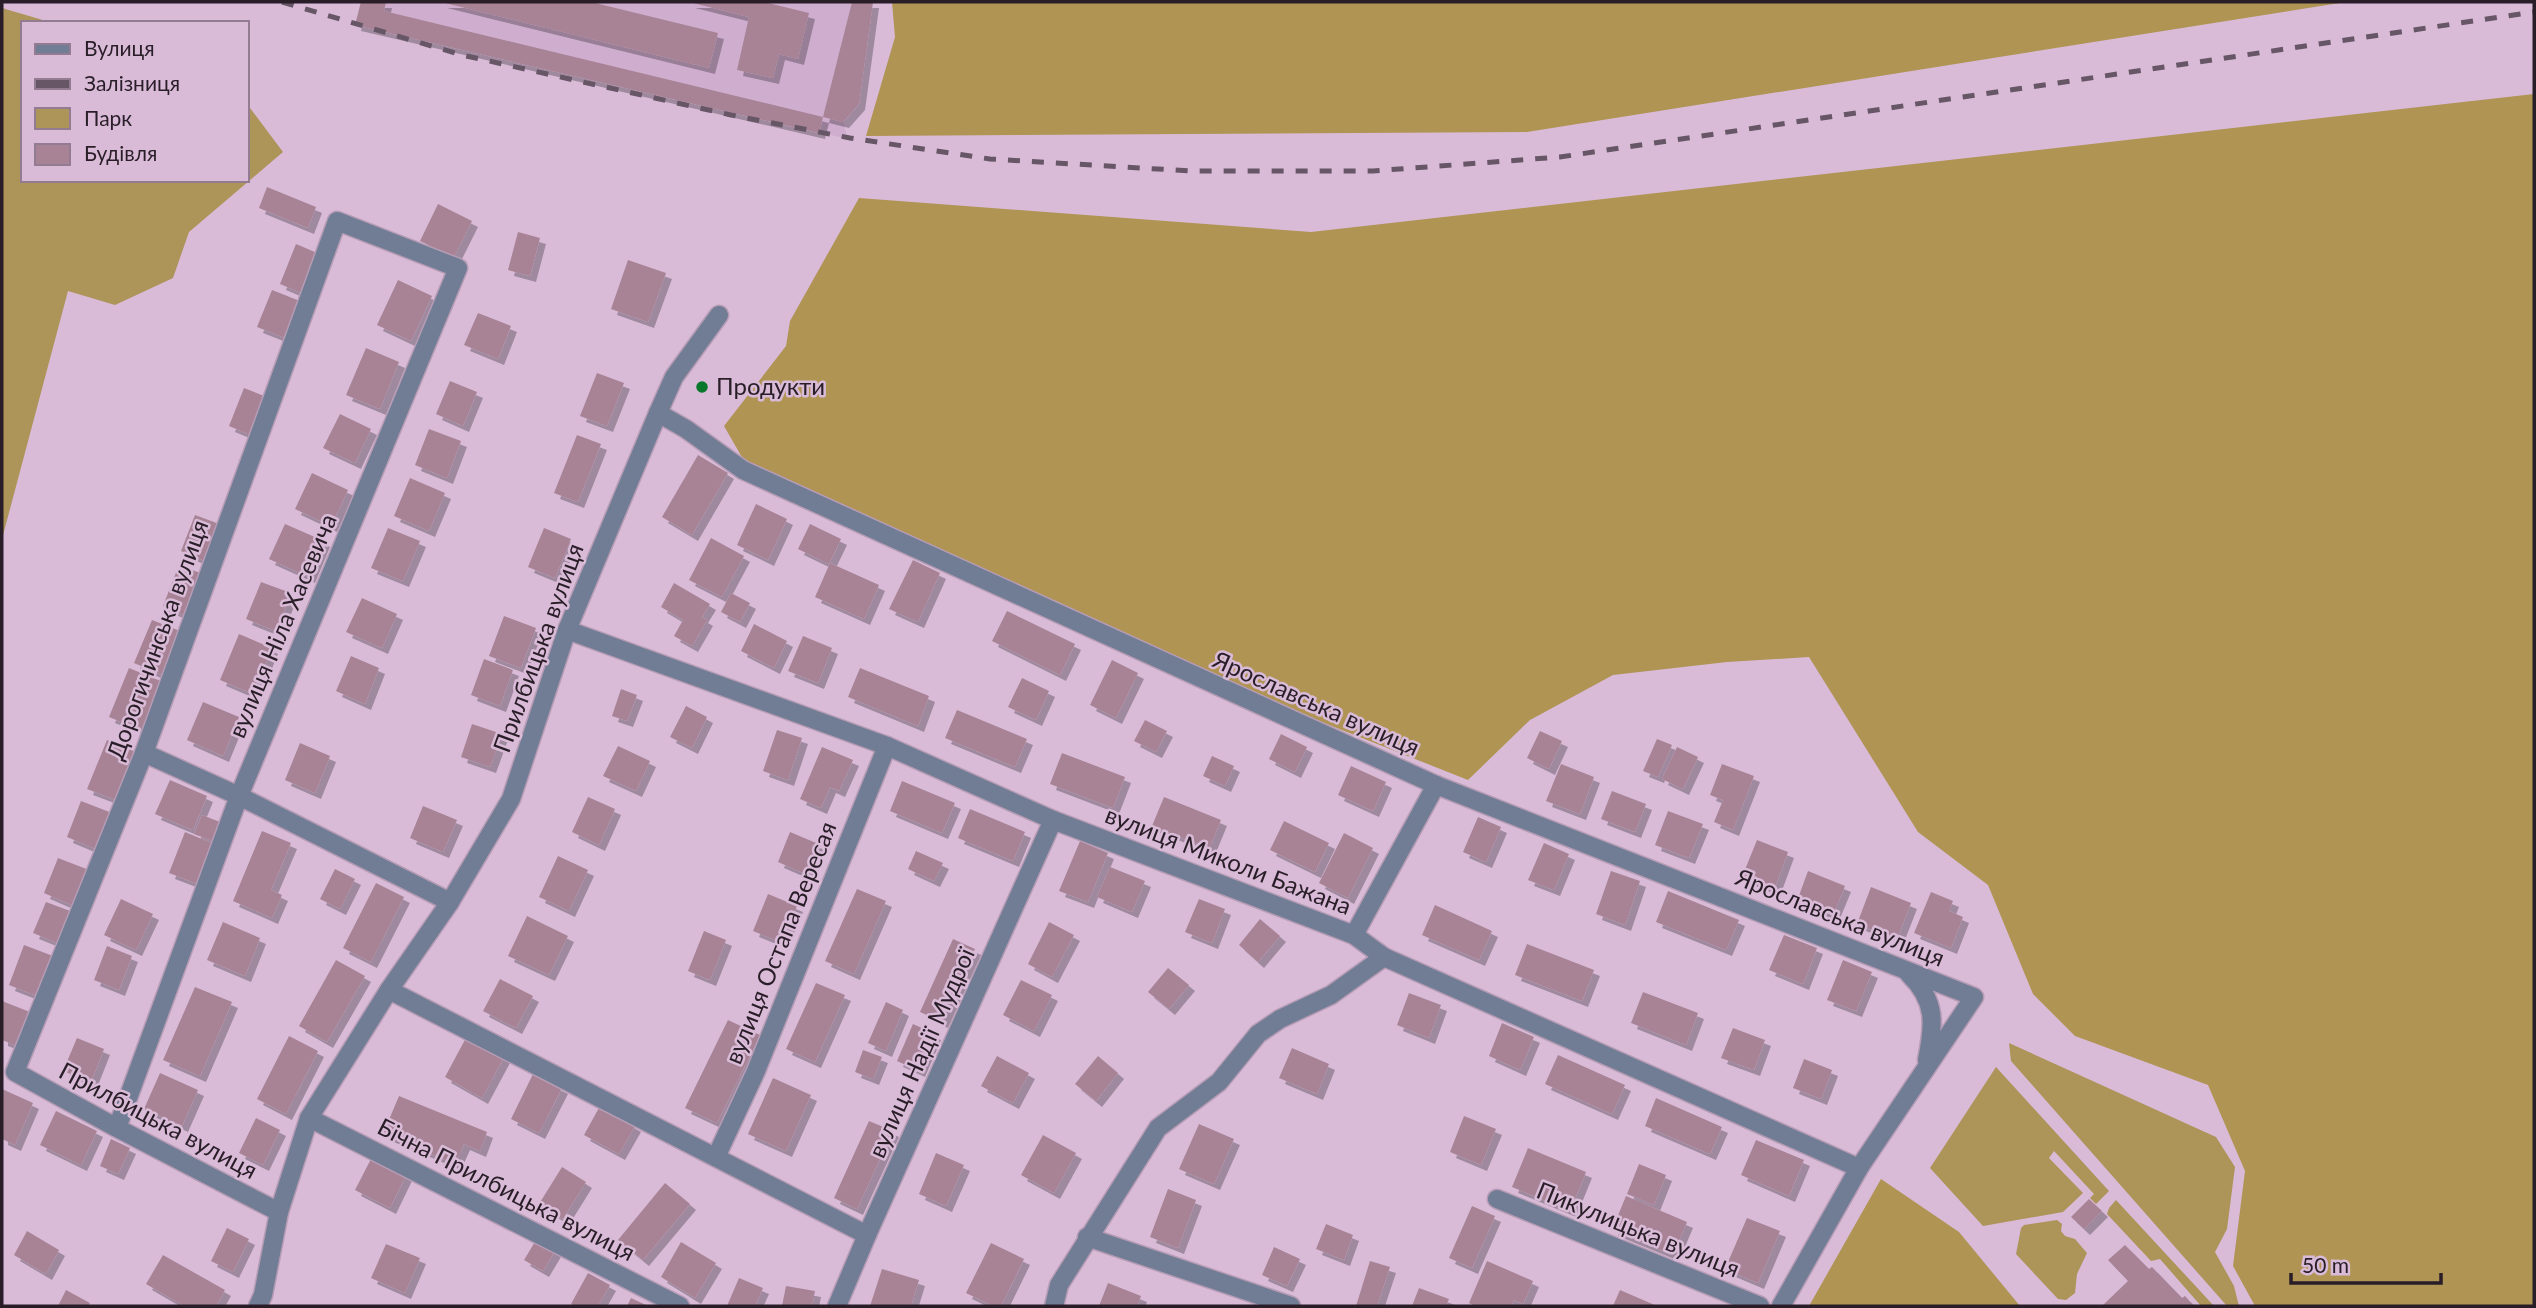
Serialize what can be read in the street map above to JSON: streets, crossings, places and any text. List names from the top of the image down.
{
  "streets": {
    "street": [
      "вулиця Ніла Хасевича",
      "Дорогичинська вулиця",
      "Прилбицька вулиця",
      "Ярославська вулиця",
      "вулиця Миколи Бажана",
      "вулиця Остапа Вересая",
      "вулиця Надії Мудрої",
      "Бічна Прилбицька вулиця",
      "Пикулицька вулиця"
    ]
  },
  "crossings": [
    ["вулиця Ніла Хасевича", "Дорогичинська вулиця"],
    ["вулиця Ніла Хасевича", "Прилбицька вулиця"],
    ["Дорогичинська вулиця", "Прилбицька вулиця"],
    ["Прилбицька вулиця", "Ярославська вулиця"],
    ["Прилбицька вулиця", "вулиця Миколи Бажана"],
    ["Прилбицька вулиця", "Бічна Прилбицька вулиця"],
    ["вулиця Миколи Бажана", "вулиця Остапа Вересая"],
    ["вулиця Миколи Бажана", "вулиця Надії Мудрої"]
  ],
  "places": ["Продукти"],
  "legend": [
    "Вулиця",
    "Залізниця",
    "Парк",
    "Будівля"
  ],
  "scale_bar": "50 m"
}
